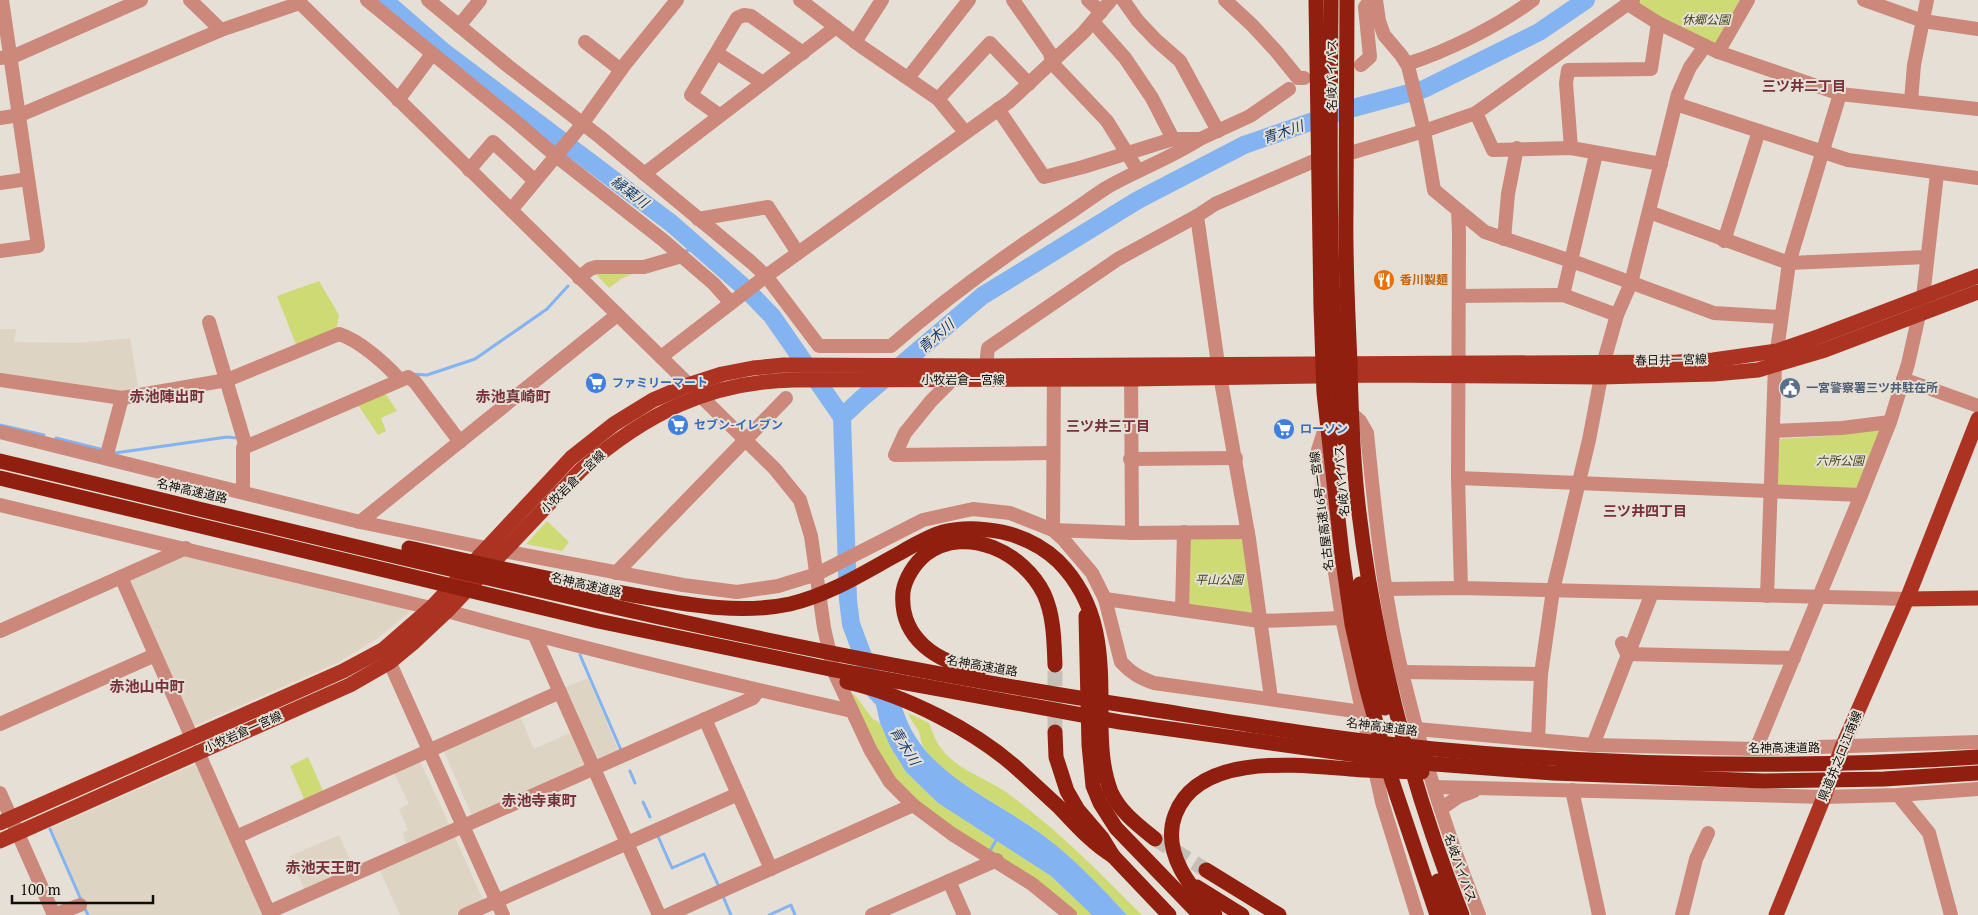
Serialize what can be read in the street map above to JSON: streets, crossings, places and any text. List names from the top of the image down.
{
  "streets": {
    "highway": ["名岐バイパス", "名神高速道路", "名古屋高速16号一宮線"],
    "main road": ["春日井一宮線", "小牧岩倉一宮線", "県道井之口江南線"]
  },
  "crossings": [
    ["名岐バイパス", "春日井一宮線"],
    ["名岐バイパス", "小牧岩倉一宮線"],
    ["春日井一宮線", "小牧岩倉一宮線"]
  ],
  "districts": [
    "三ツ井二丁目",
    "赤池陣出町",
    "赤池真崎町",
    "三ツ井三丁目",
    "三ツ井四丁目",
    "赤池山中町",
    "赤池寺東町",
    "赤池天王町"
  ],
  "water": ["青木川", "縁葉川"],
  "parks": ["休郷公園", "六所公園", "平山公園"],
  "places": {
    "restaurant": ["香川製麺"],
    "supermarket": ["ファミリーマート", "セブン-イレブン", "ローソン"],
    "public building": ["一宮警察署三ツ井駐在所"]
  },
  "scale_bar": "100 m"
}
